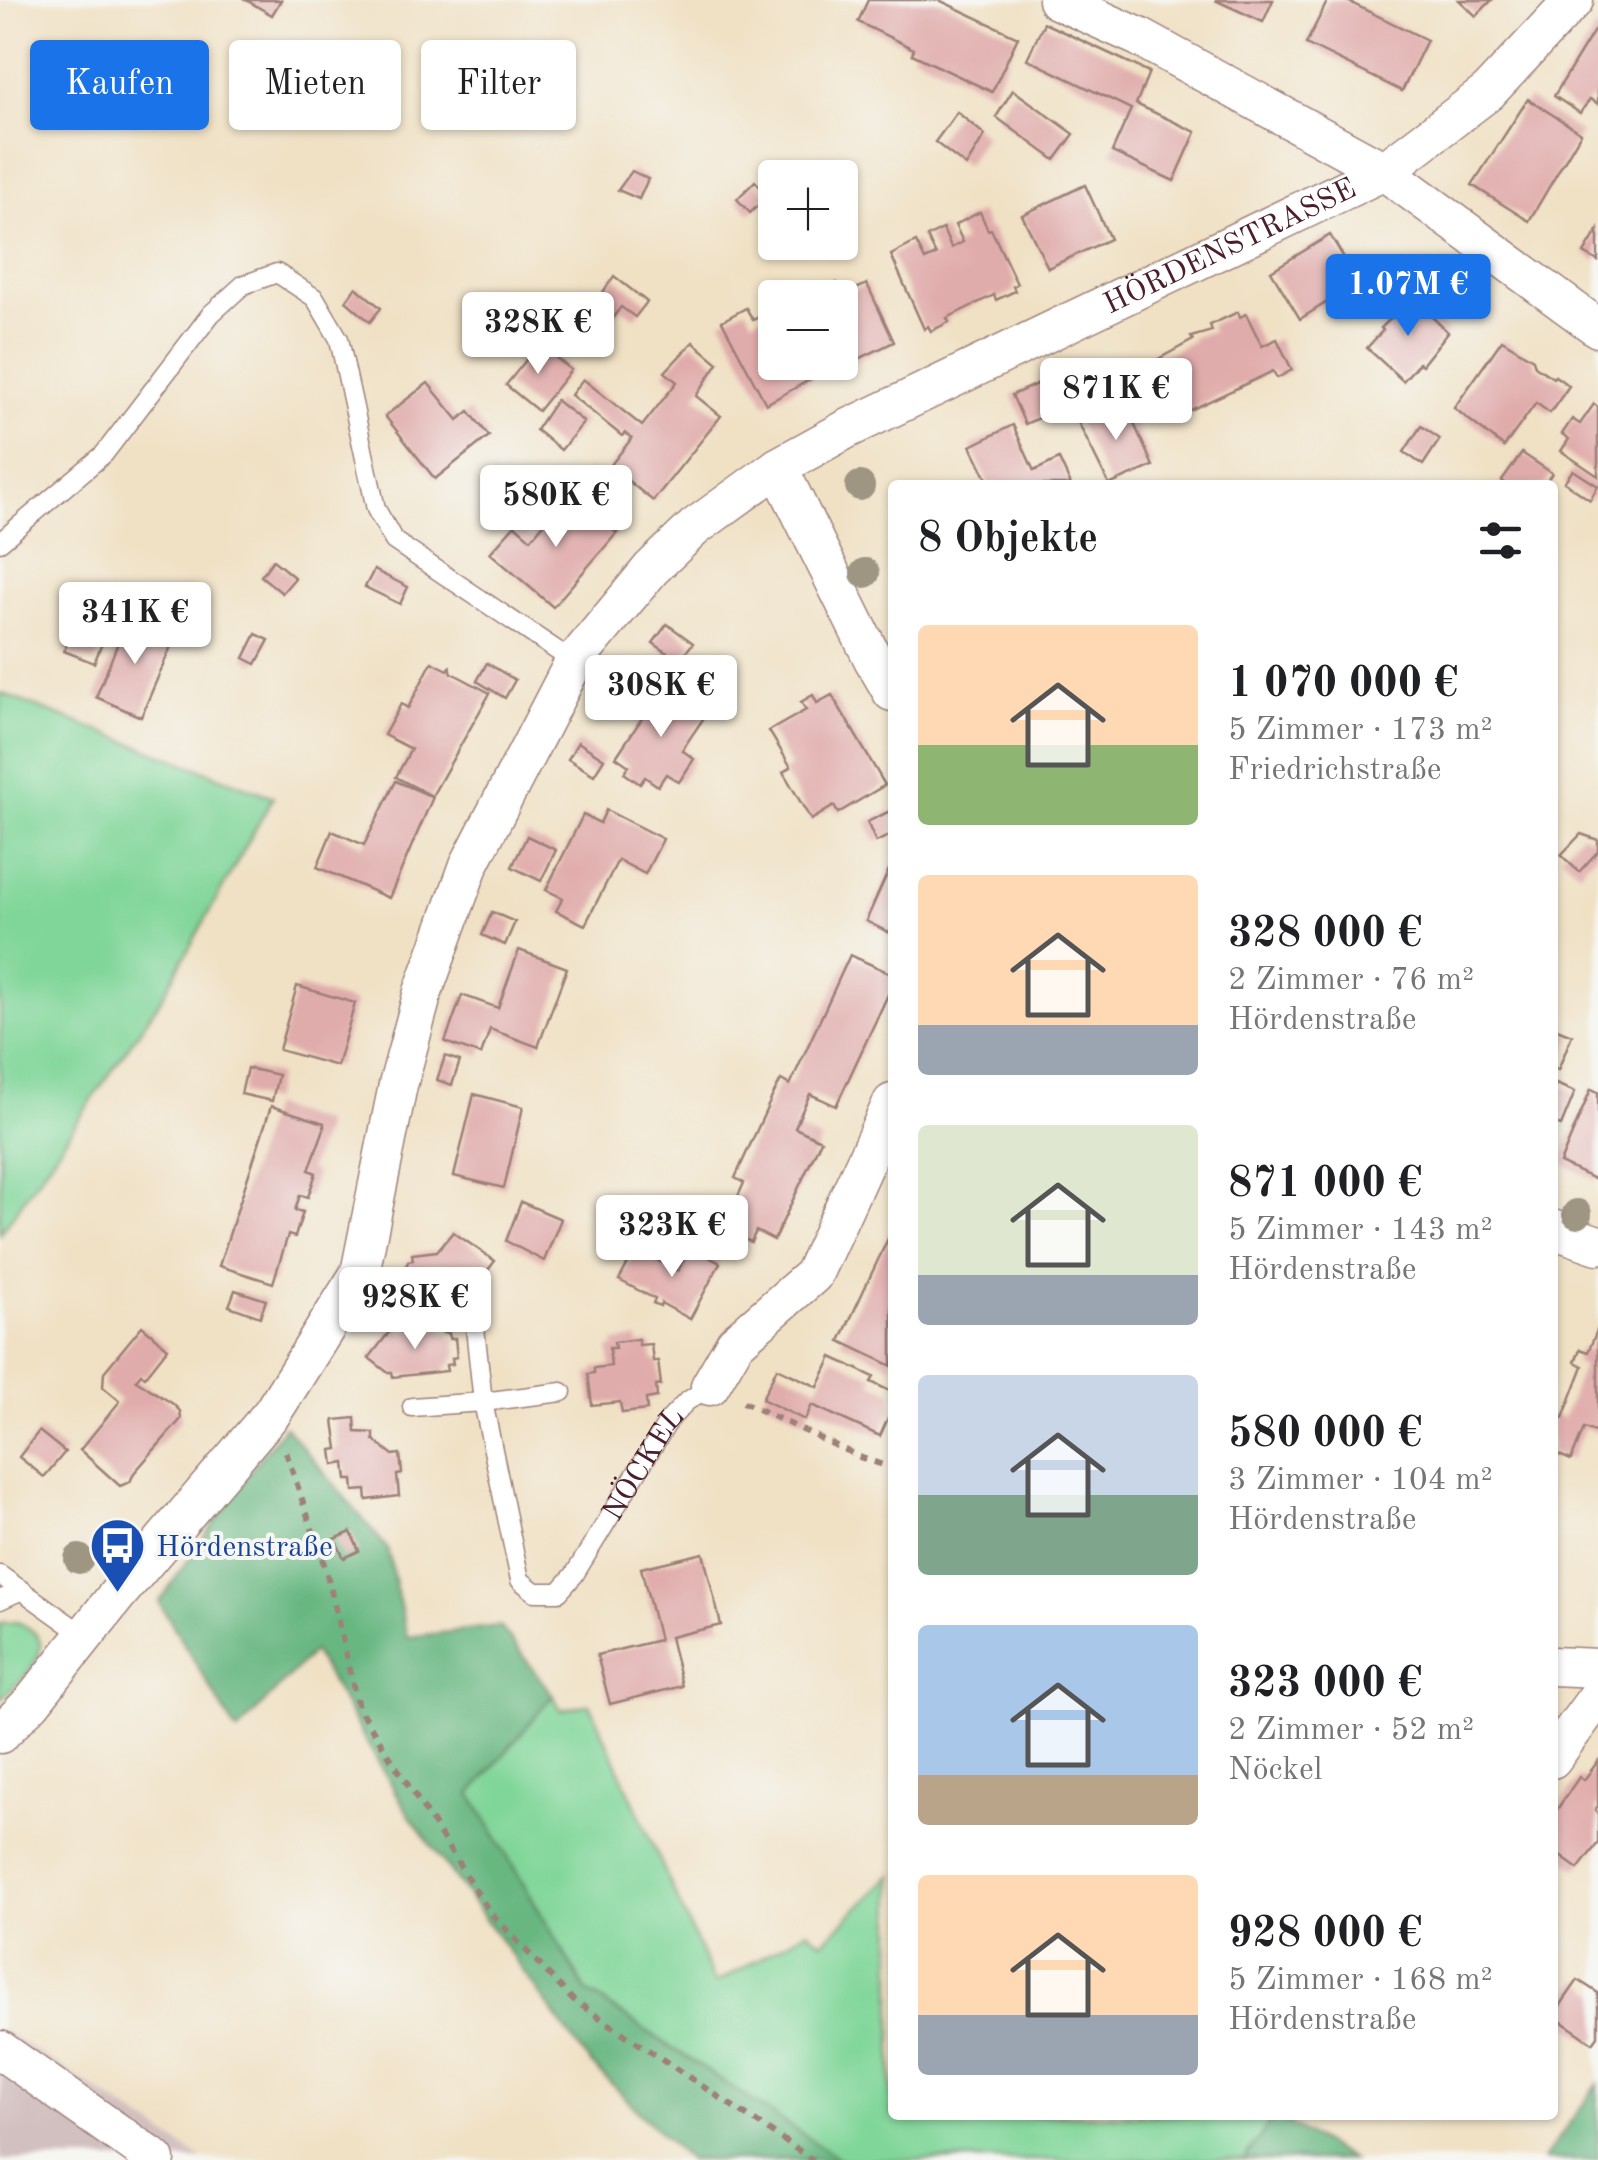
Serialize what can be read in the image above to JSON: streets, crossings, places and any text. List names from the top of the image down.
{
  "streets": {
    "street": ["HÖRDENSTRASSE", "NÖCKEL"]
  },
  "places": {
    "bus stop": ["Hördenstraße"]
  },
  "page": {
    "chip": ["Kaufen", "Mieten", "Filter"],
    "map_buttons": ["+", "−"],
    "price": [
      "1.07M €",
      "328K €",
      "871K €",
      "580K €",
      "341K €",
      "308K €",
      "323K €",
      "928K €"
    ],
    "heading": "8 Objekte",
    "list": [
      {
        "name": "1 070 000 €",
        "note": "5 Zimmer · 173 m² · Friedrichstraße"
      },
      {
        "name": "328 000 €",
        "note": "2 Zimmer · 76 m² · Hördenstraße"
      },
      {
        "name": "871 000 €",
        "note": "5 Zimmer · 143 m² · Hördenstraße"
      },
      {
        "name": "580 000 €",
        "note": "3 Zimmer · 104 m² · Hördenstraße"
      },
      {
        "name": "323 000 €",
        "note": "2 Zimmer · 52 m² · Nöckel"
      },
      {
        "name": "928 000 €",
        "note": "5 Zimmer · 168 m² · Hördenstraße"
      }
    ]
  }
}
